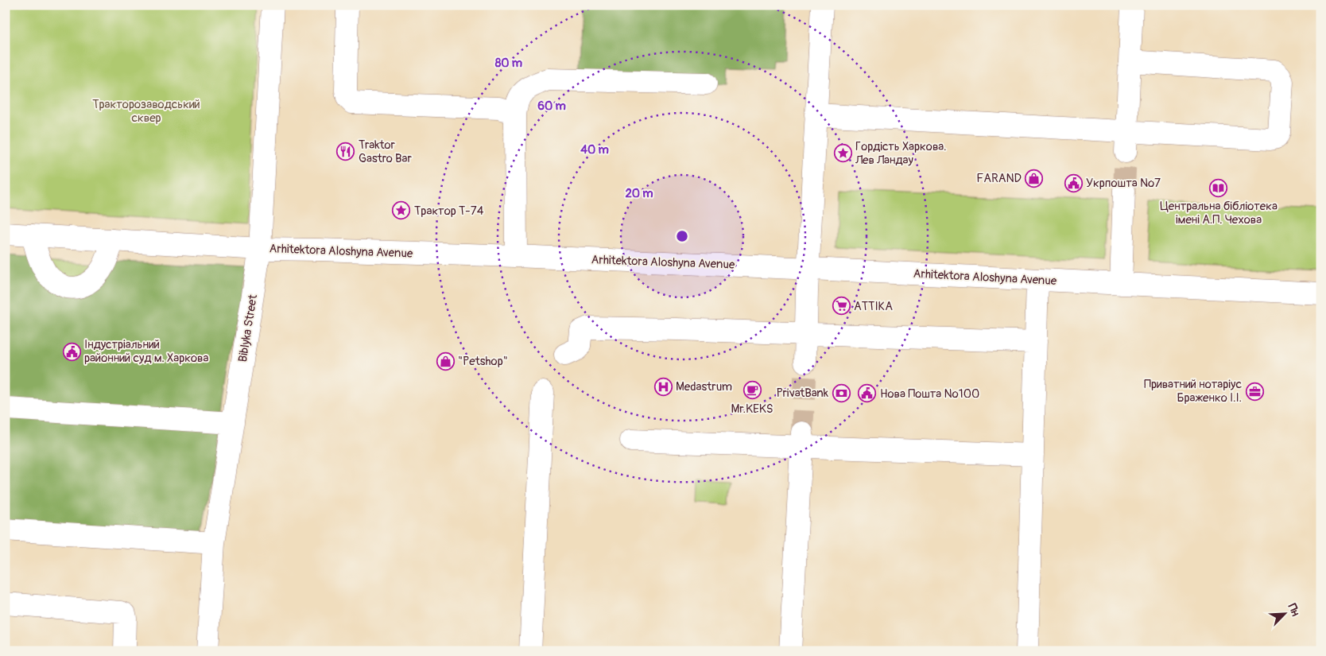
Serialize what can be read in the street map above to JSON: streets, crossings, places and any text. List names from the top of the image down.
{
  "streets": {
    "street": ["Arhitektora Aloshyna Avenue", "Biblyka Street"]
  },
  "crossings": [
    ["Arhitektora Aloshyna Avenue", "Biblyka Street"]
  ],
  "parks": ["Тракторозаводський сквер"],
  "places": {
    "restaurant": ["Traktor Gastro Bar"],
    "place": ["Гордість Харкова. Лев Ландау", "Трактор Т-74"],
    "shop": ["FARAND", "\"Petshop\""],
    "public building": ["Укрпошта №7", "Індустріальний районний суд м. Харкова", "Нова Пошта №100"],
    "library": ["Центральна бібліотека імені А.П. Чехова"],
    "supermarket": ["АТТІКА"],
    "hospital": ["Medastrum"],
    "cafe": ["Mr.KEKS"],
    "office": ["Приватний нотаріус Браженко І.І."],
    "bank": ["PrivatBank"]
  },
  "north": "top right",
  "rings": [
    "80 m",
    "60 m",
    "40 m",
    "20 m"
  ]
}
